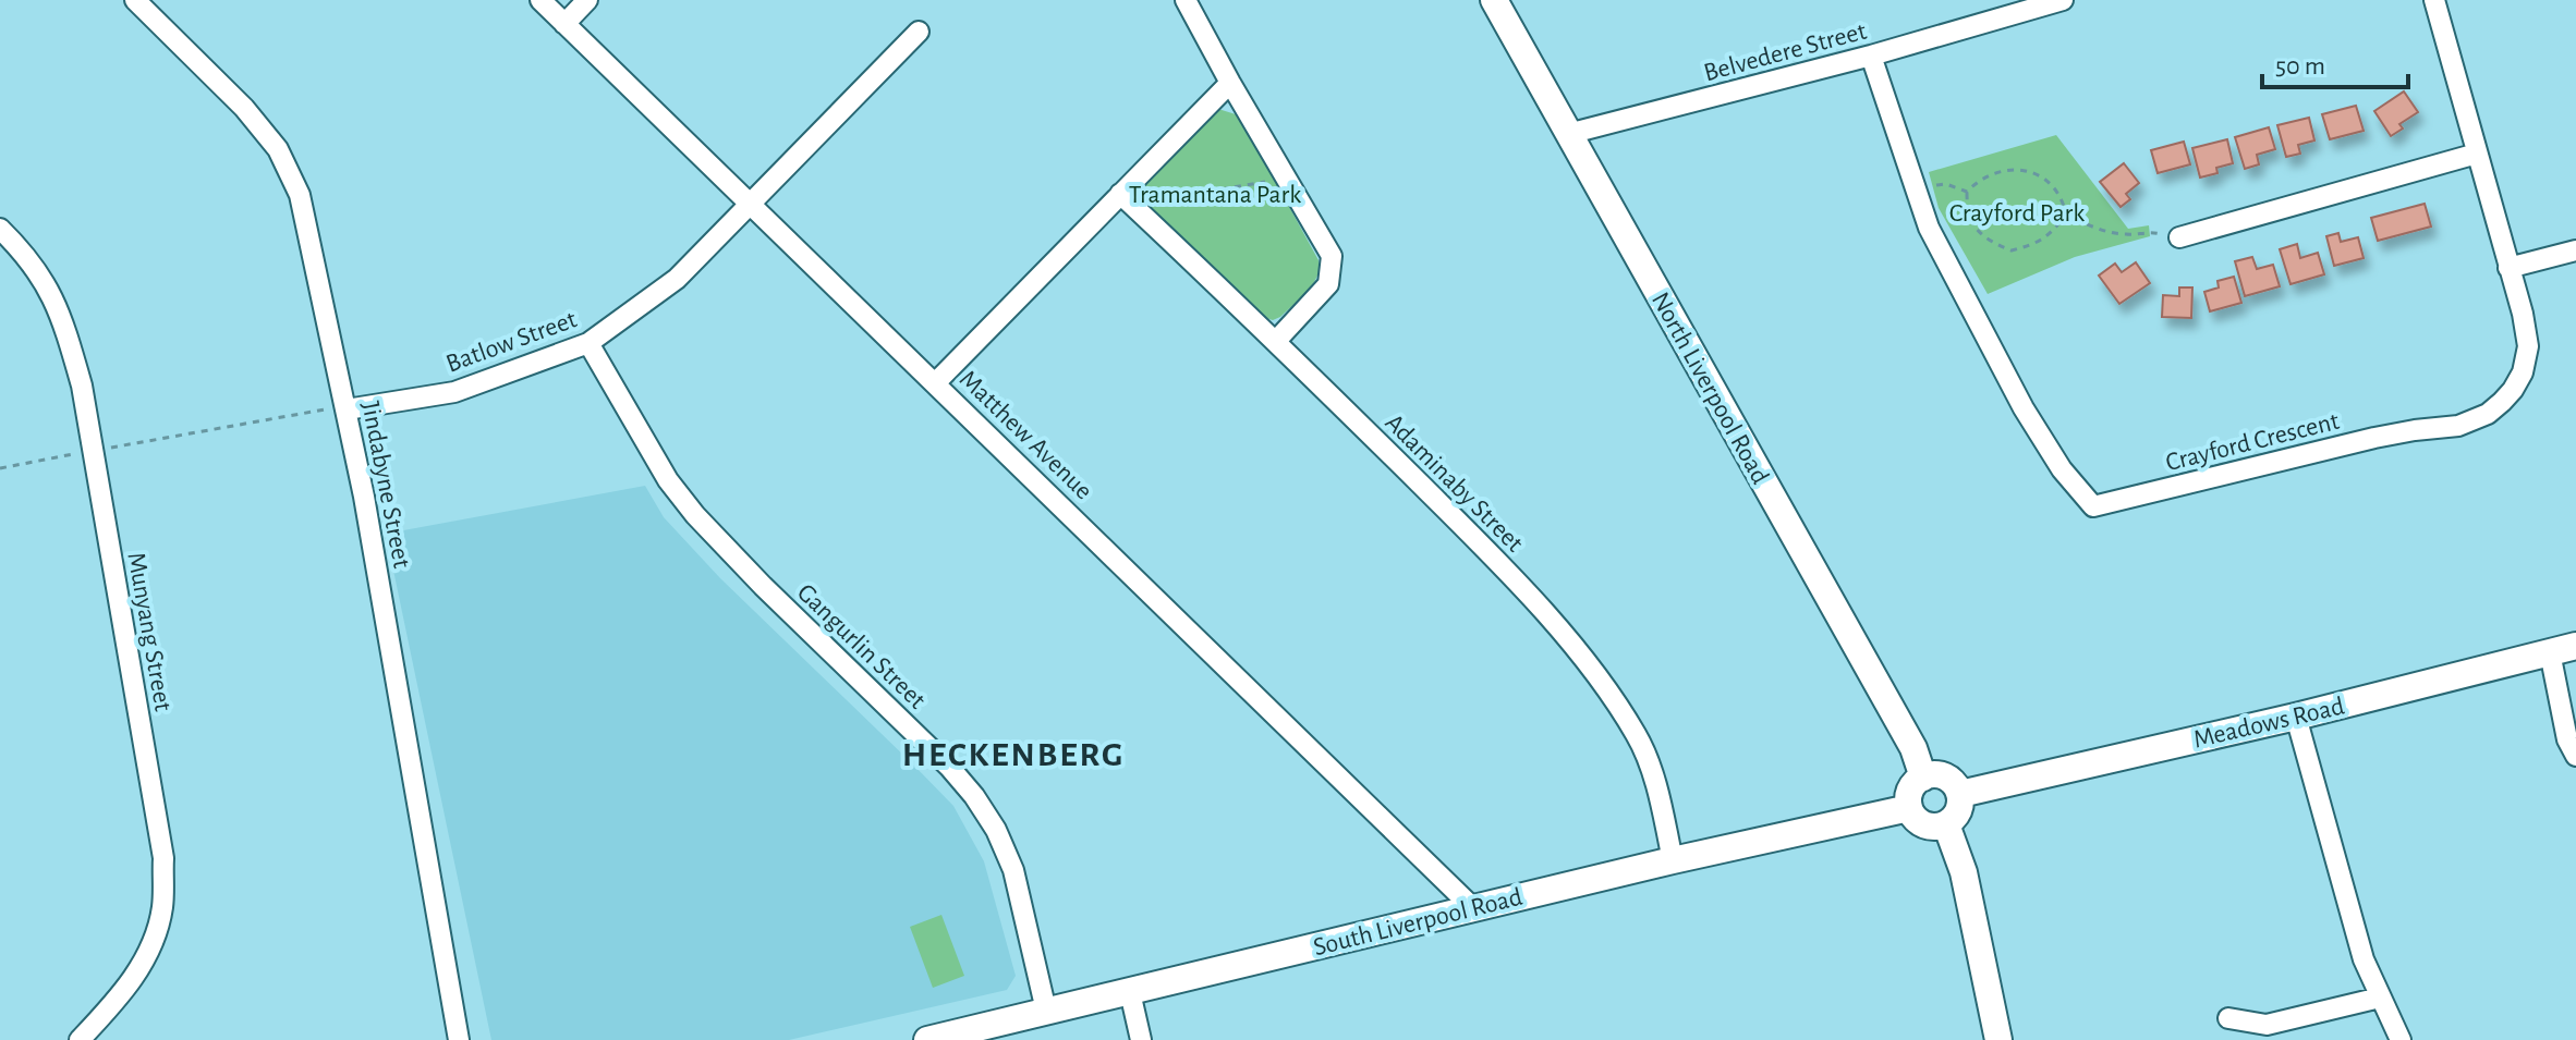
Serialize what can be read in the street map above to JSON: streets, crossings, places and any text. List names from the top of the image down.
{
  "streets": {
    "main road": ["North Liverpool Road", "Meadows Road", "South Liverpool Road"],
    "street": [
      "Belvedere Street",
      "Batlow Street",
      "Matthew Avenue",
      "Crayford Crescent",
      "Adaminaby Street",
      "Jindabyne Street",
      "Munyang Street",
      "Gangurlin Street"
    ]
  },
  "crossings": [
    ["Belvedere Street", "North Liverpool Road"],
    ["Belvedere Street", "Crayford Crescent"],
    ["Batlow Street", "Matthew Avenue"],
    ["Batlow Street", "Jindabyne Street"],
    ["Batlow Street", "Gangurlin Street"],
    ["North Liverpool Road", "Meadows Road"],
    ["North Liverpool Road", "South Liverpool Road"],
    ["Matthew Avenue", "South Liverpool Road"],
    ["Adaminaby Street", "South Liverpool Road"],
    ["Gangurlin Street", "South Liverpool Road"],
    ["Meadows Road", "South Liverpool Road"]
  ],
  "districts": ["HECKENBERG"],
  "parks": ["Tramantana Park", "Crayford Park"],
  "scale_bar": "50 m"
}
